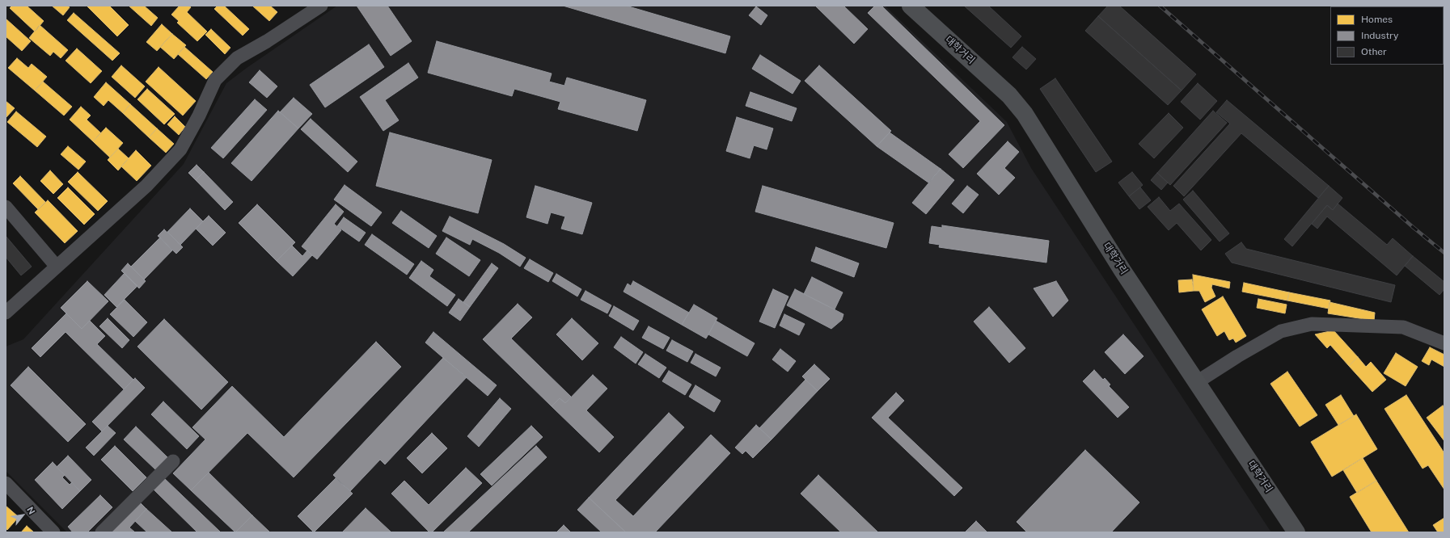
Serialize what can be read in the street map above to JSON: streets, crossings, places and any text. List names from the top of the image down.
{
  "streets": {
    "main road": ["대학거리"]
  },
  "legend": ["Homes", "Industry", "Other"],
  "north": "top right"
}
